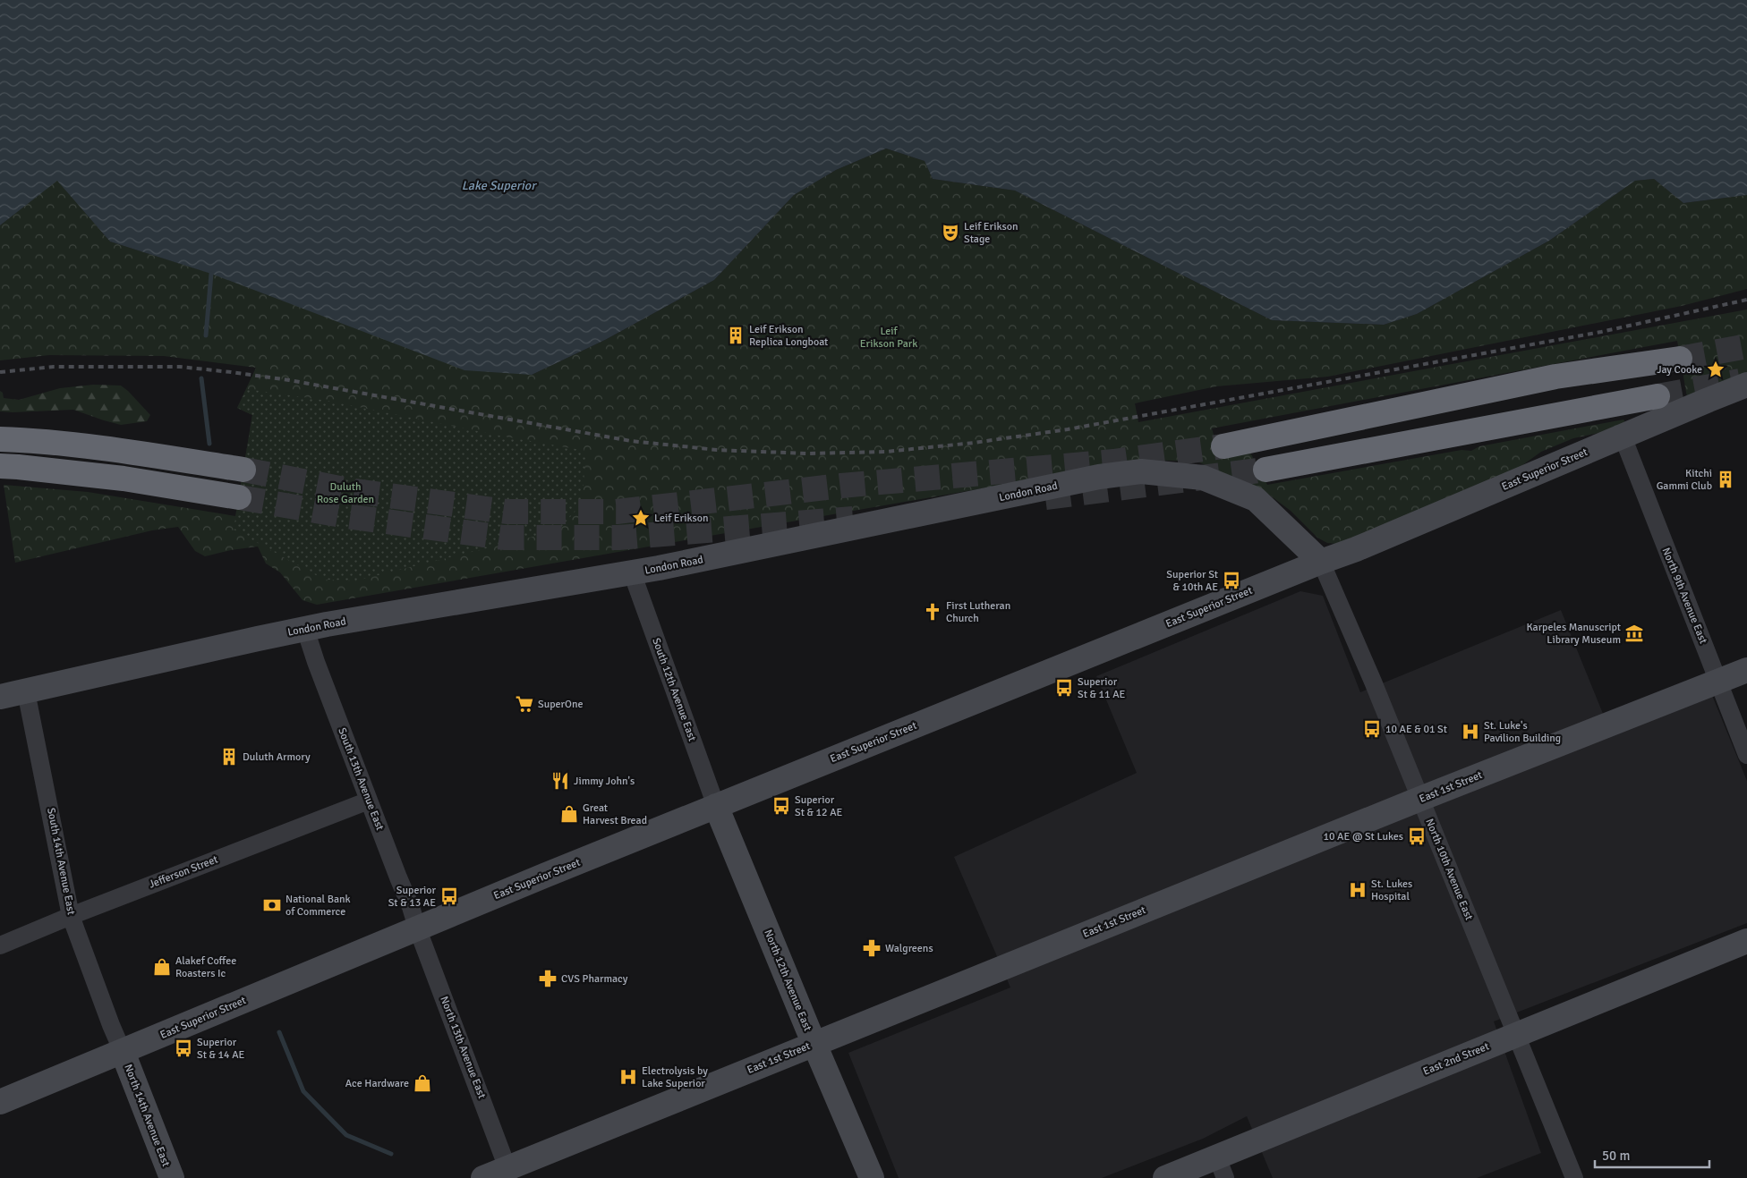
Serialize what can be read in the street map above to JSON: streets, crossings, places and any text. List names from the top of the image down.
{
  "streets": {
    "street": [
      "East Superior Street",
      "London Road",
      "North 9th Avenue East",
      "South 12th Avenue East",
      "South 13th Avenue East",
      "East 1st Street",
      "South 14th Avenue East",
      "North 10th Avenue East",
      "Jefferson Street",
      "North 12th Avenue East",
      "North 13th Avenue East",
      "East 2nd Street",
      "North 14th Avenue East"
    ]
  },
  "crossings": [
    ["East Superior Street", "London Road"],
    ["East Superior Street", "North 9th Avenue East"],
    ["East Superior Street", "South 12th Avenue East"],
    ["East Superior Street", "South 13th Avenue East"],
    ["East Superior Street", "South 14th Avenue East"],
    ["East Superior Street", "North 10th Avenue East"],
    ["East Superior Street", "North 12th Avenue East"],
    ["East Superior Street", "North 13th Avenue East"],
    ["East Superior Street", "North 14th Avenue East"],
    ["London Road", "South 12th Avenue East"],
    ["London Road", "South 13th Avenue East"],
    ["London Road", "South 14th Avenue East"],
    ["London Road", "North 10th Avenue East"],
    ["North 9th Avenue East", "East 1st Street"],
    ["South 12th Avenue East", "North 12th Avenue East"],
    ["South 13th Avenue East", "Jefferson Street"],
    ["South 13th Avenue East", "North 13th Avenue East"],
    ["East 1st Street", "North 10th Avenue East"],
    ["East 1st Street", "North 12th Avenue East"],
    ["East 1st Street", "North 13th Avenue East"],
    ["South 14th Avenue East", "Jefferson Street"],
    ["South 14th Avenue East", "North 14th Avenue East"],
    ["North 10th Avenue East", "East 2nd Street"]
  ],
  "water": ["Lake Superior"],
  "parks": ["Leif Erikson Park", "Duluth Rose Garden"],
  "places": {
    "theatre": ["Leif Erikson Stage"],
    "building": ["Leif Erikson Replica Longboat", "Kitchi Gammi Club", "Duluth Armory"],
    "place": ["Jay Cooke", "Leif Erikson"],
    "bus stop": [
      "Superior St & 10th AE",
      "Superior St & 11 AE",
      "10 AE & 01 St",
      "Superior St & 12 AE",
      "10 AE @ St Lukes",
      "Superior St & 13 AE",
      "Superior St & 14 AE"
    ],
    "church": ["First Lutheran Church"],
    "museum": ["Karpeles Manuscript Library Museum"],
    "supermarket": ["SuperOne"],
    "hospital": ["St. Luke's Pavilion Building", "St. Lukes Hospital", "Electrolysis by Lake Superior"],
    "restaurant": ["Jimmy John's"],
    "shop": ["Great Harvest Bread", "Alakef Coffee Roasters Ic", "Ace Hardware"],
    "bank": ["National Bank of Commerce"],
    "pharmacy": ["Walgreens", "CVS Pharmacy"]
  },
  "scale_bar": "50 m"
}
